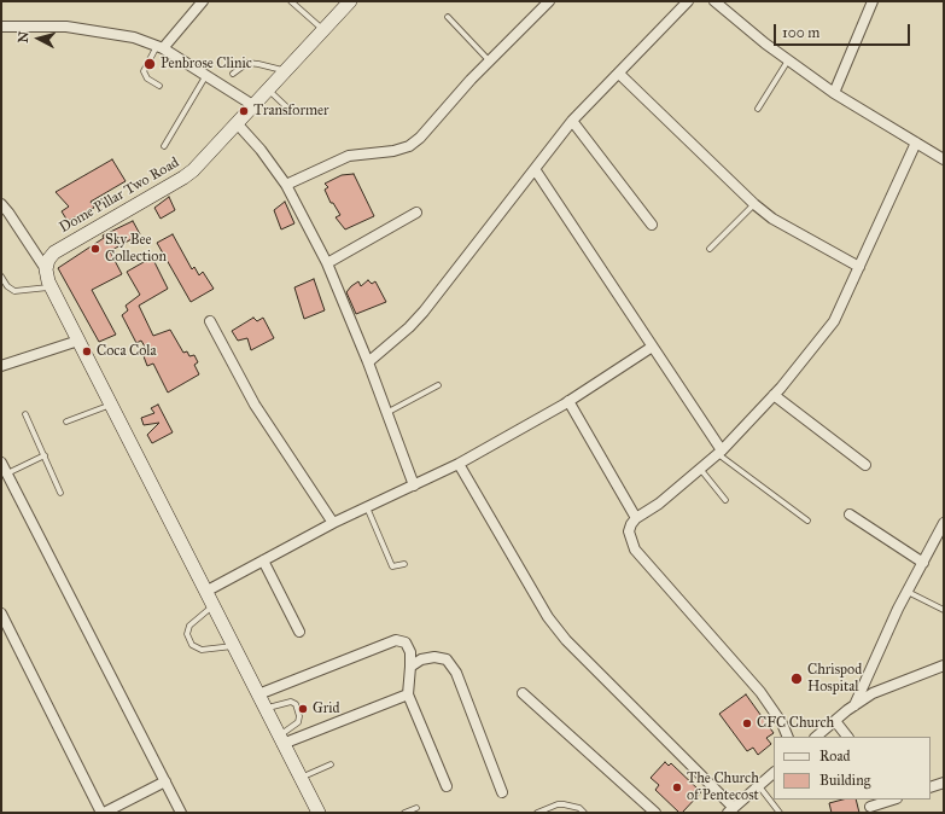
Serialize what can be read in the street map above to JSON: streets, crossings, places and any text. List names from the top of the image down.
{
  "streets": {
    "street": ["Dome Pillar Two Road"]
  },
  "places": [
    "Penbrose Clinic",
    "Transformer",
    "Sky Bee Collection",
    "Coca Cola",
    "Chrispod Hospital",
    "Grid",
    "CFC Church",
    "The Church of Pentecost"
  ],
  "legend": ["Road", "Building"],
  "scale_bar": "100 m",
  "north": "left"
}
